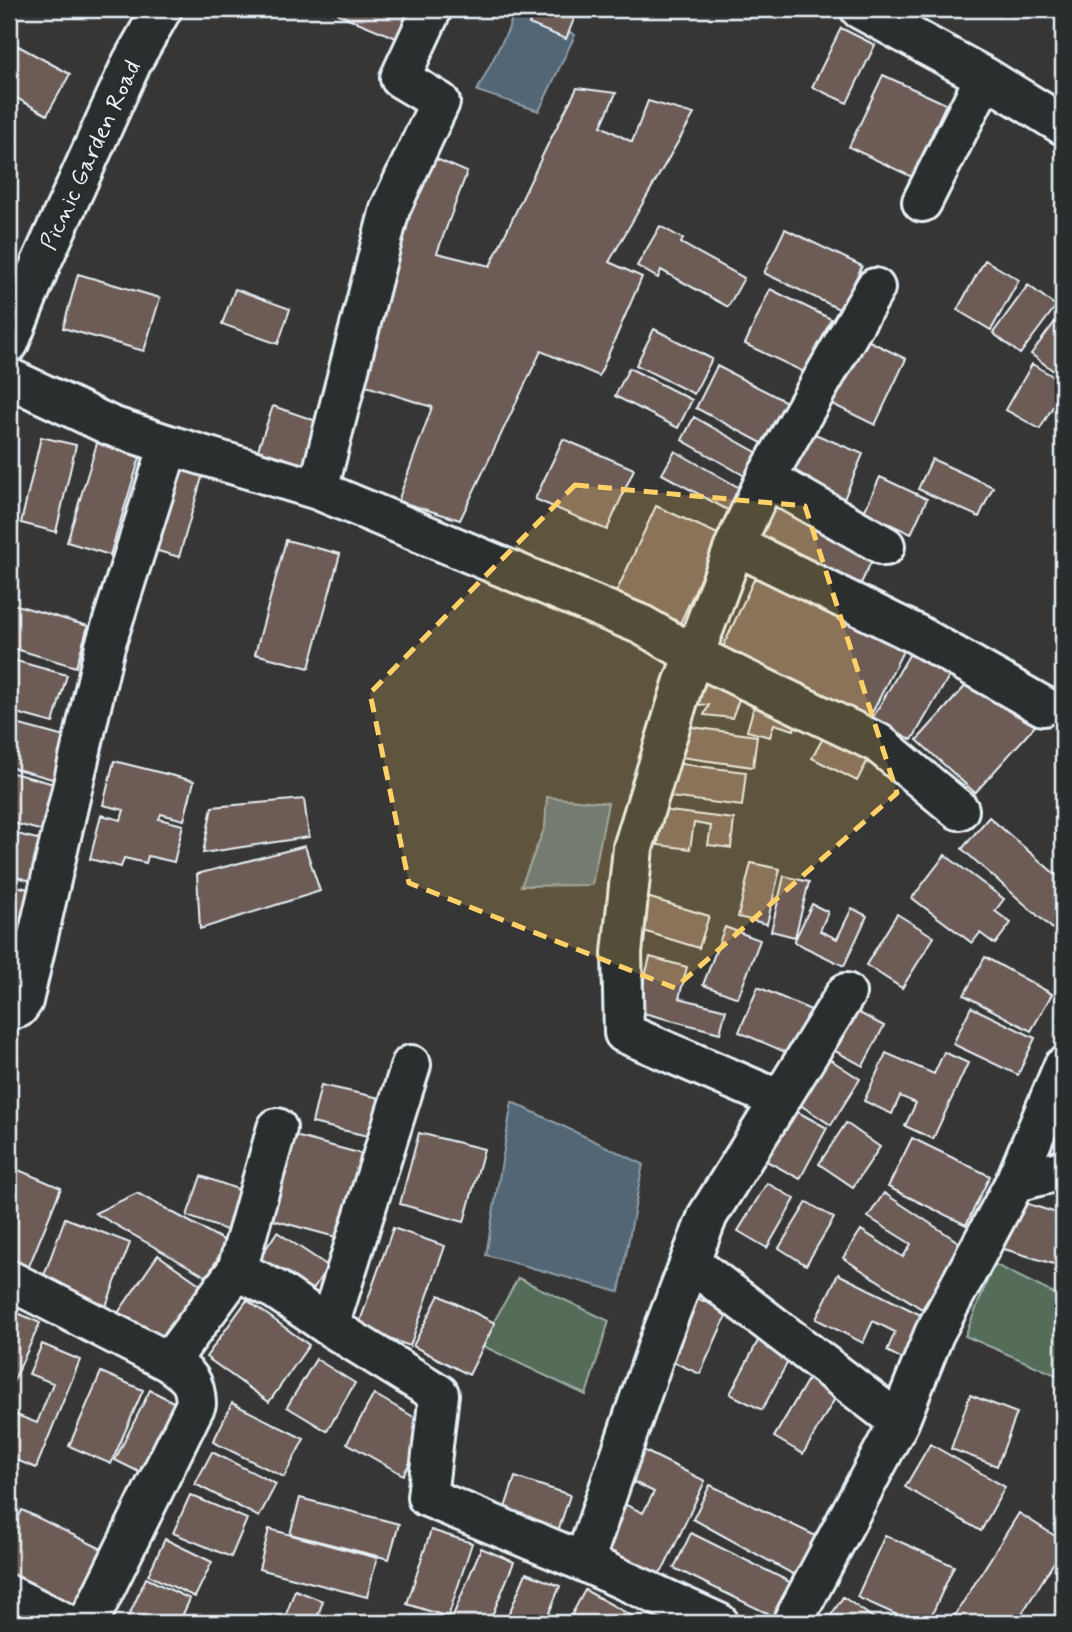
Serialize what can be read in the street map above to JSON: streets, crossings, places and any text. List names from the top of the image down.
{
  "streets": {
    "street": ["Picnic Garden Road"]
  }
}
